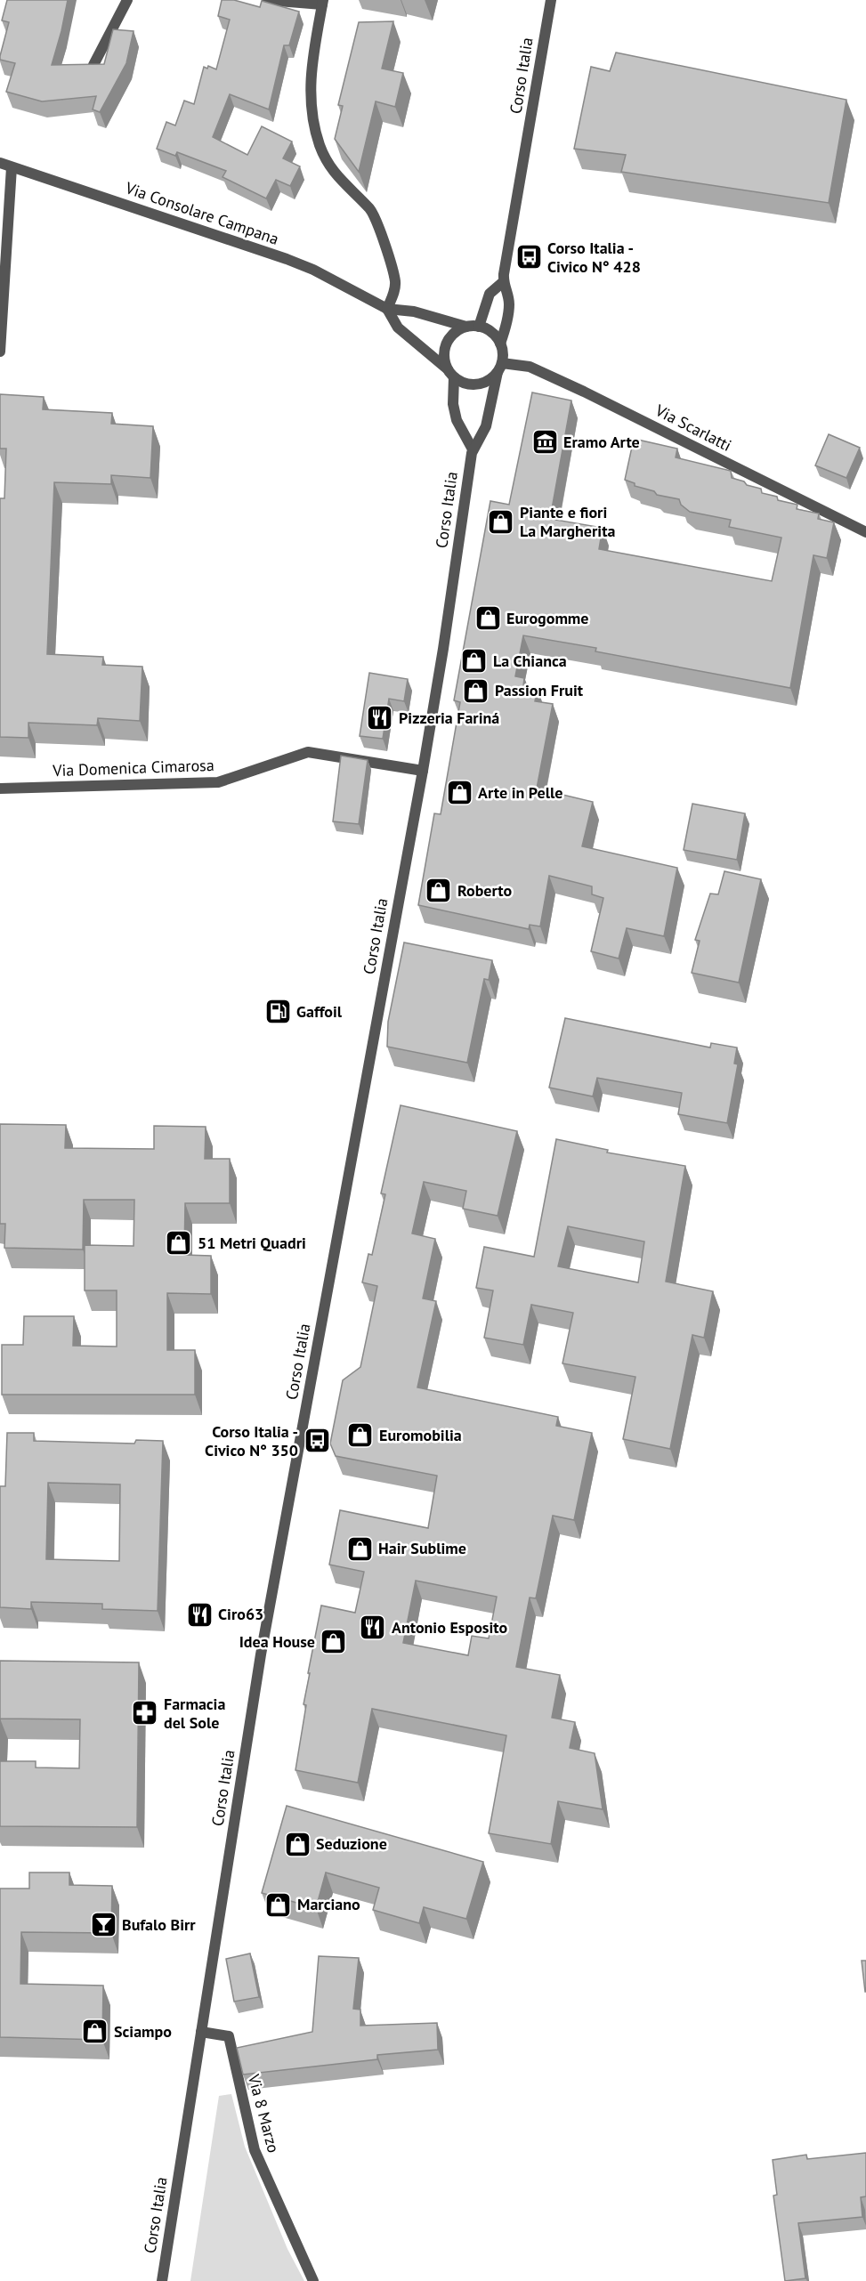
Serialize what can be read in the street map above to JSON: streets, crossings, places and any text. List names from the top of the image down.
{
  "streets": {
    "street": [
      "Corso Italia",
      "Via Consolare Campana",
      "Via Scarlatti",
      "Via Domenica Cimarosa",
      "Via 8 Marzo"
    ]
  },
  "crossings": [
    ["Corso Italia", "Via Consolare Campana"],
    ["Corso Italia", "Via Scarlatti"],
    ["Corso Italia", "Via Domenica Cimarosa"],
    ["Corso Italia", "Via 8 Marzo"],
    ["Via Consolare Campana", "Via Scarlatti"]
  ],
  "places": {
    "bus stop": ["Corso Italia - Civico N° 428", "Corso Italia - Civico N° 350"],
    "museum": ["Eramo Arte"],
    "shop": [
      "Piante e fiori La Margherita",
      "Eurogomme",
      "La Chianca",
      "Passion Fruit",
      "Arte in Pelle",
      "Roberto",
      "51 Metri Quadri",
      "Euromobilia",
      "Hair Sublime",
      "Idea House",
      "Seduzione",
      "Marciano",
      "Sciampo"
    ],
    "restaurant": ["Pizzeria Fariná", "Ciro63", "Antonio Esposito"],
    "fuel station": ["Gaffoil"],
    "pharmacy": ["Farmacia del Sole"],
    "bar": ["Bufalo Birr"]
  }
}
